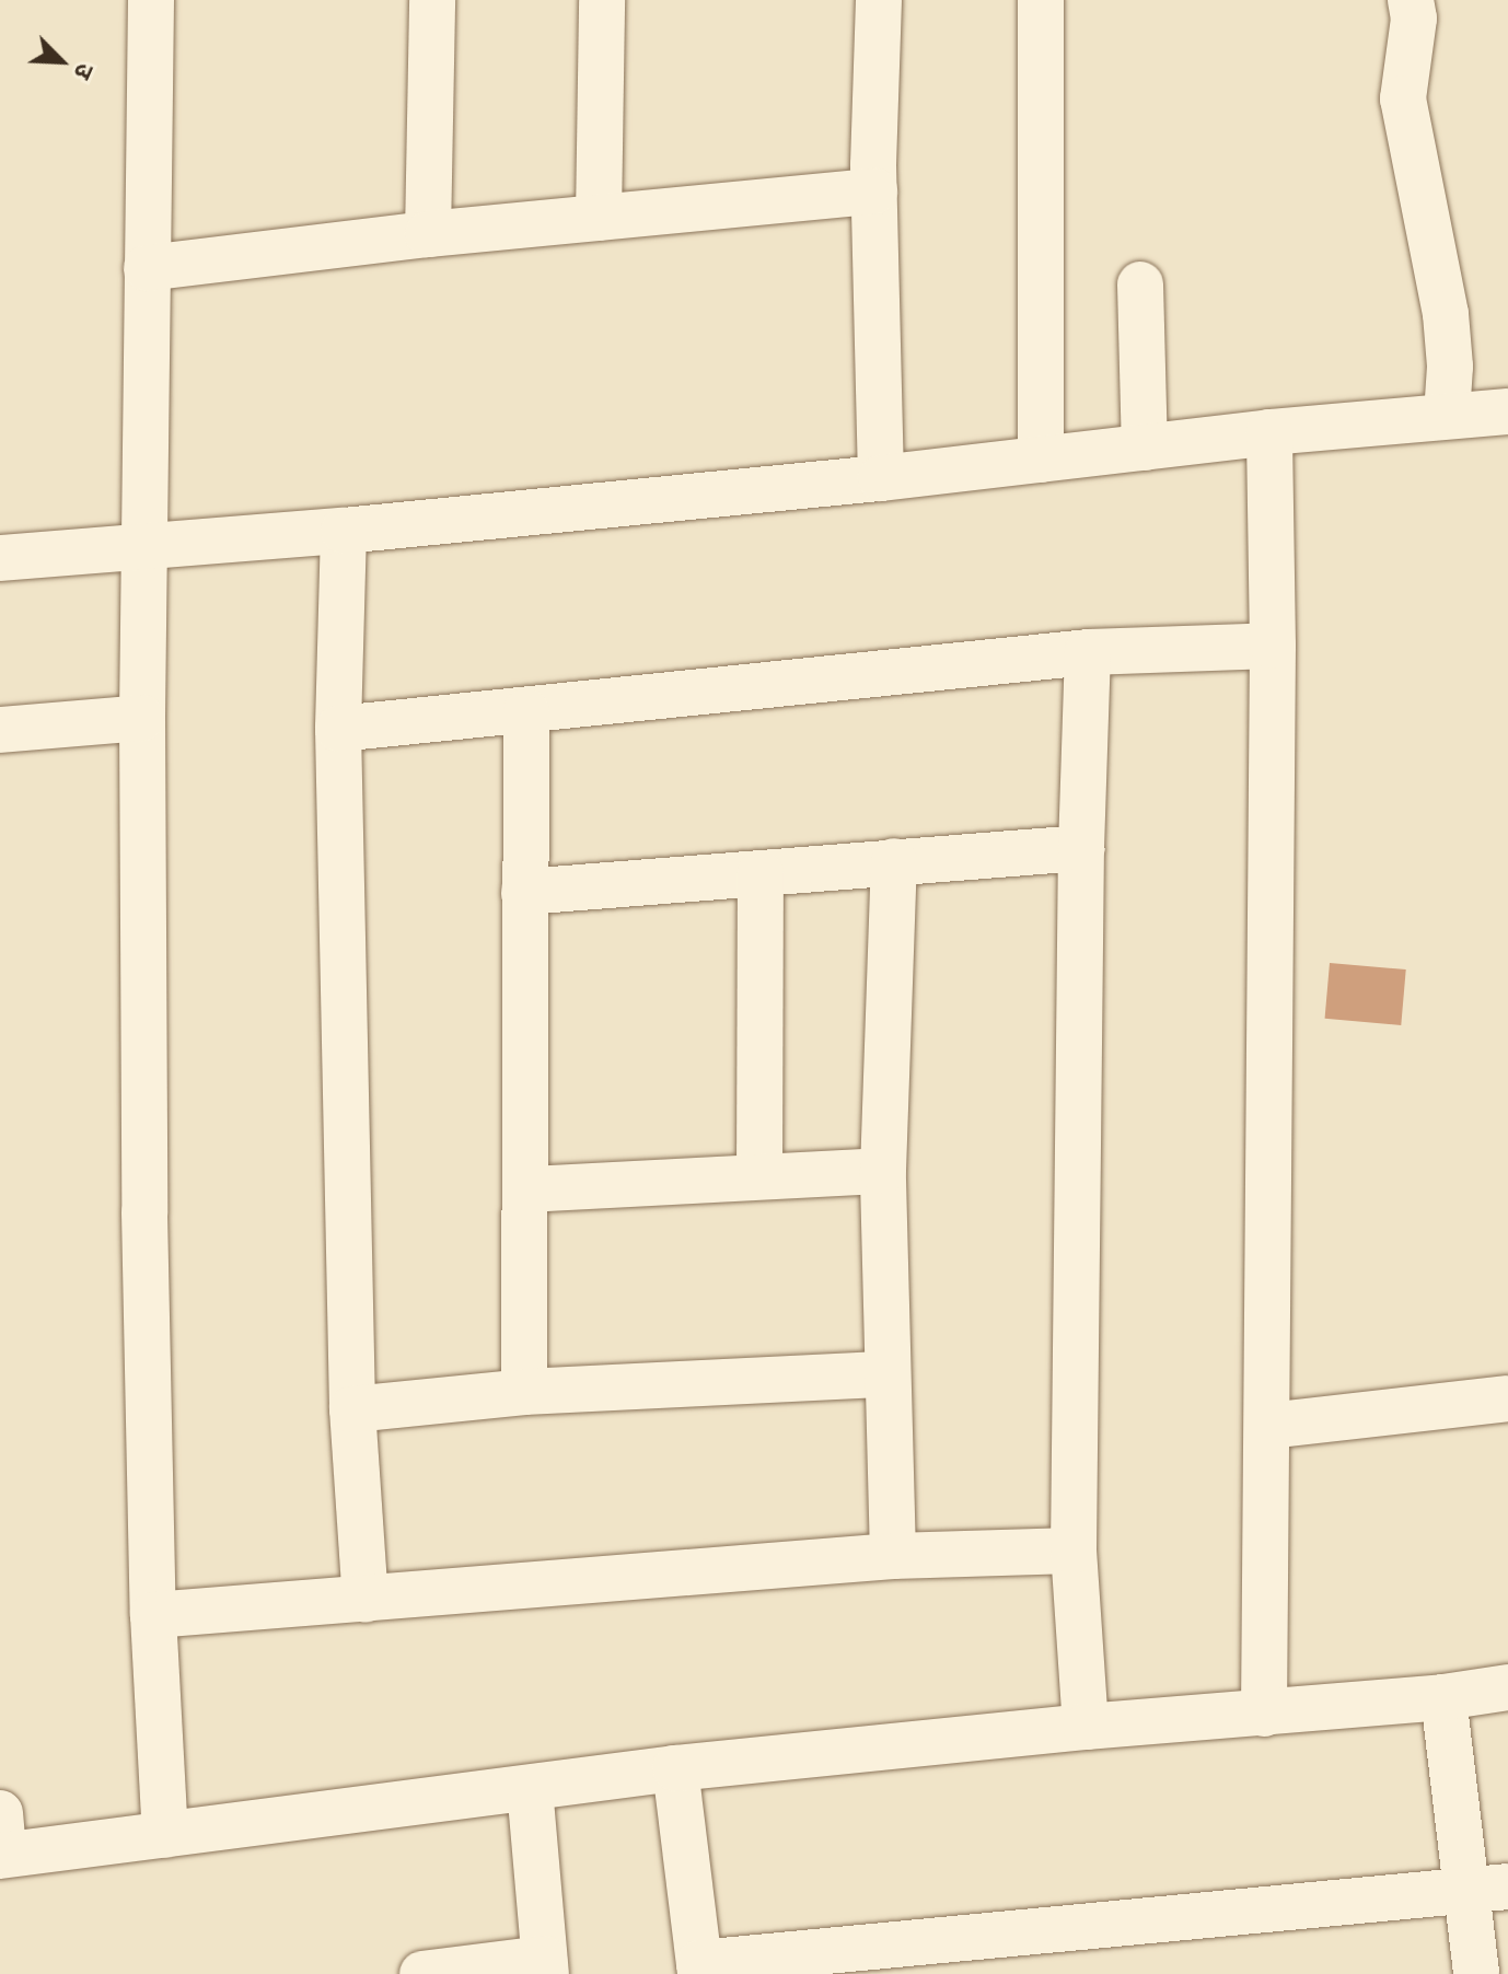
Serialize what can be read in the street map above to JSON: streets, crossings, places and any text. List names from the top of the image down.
{
  "north": "bottom right"
}
